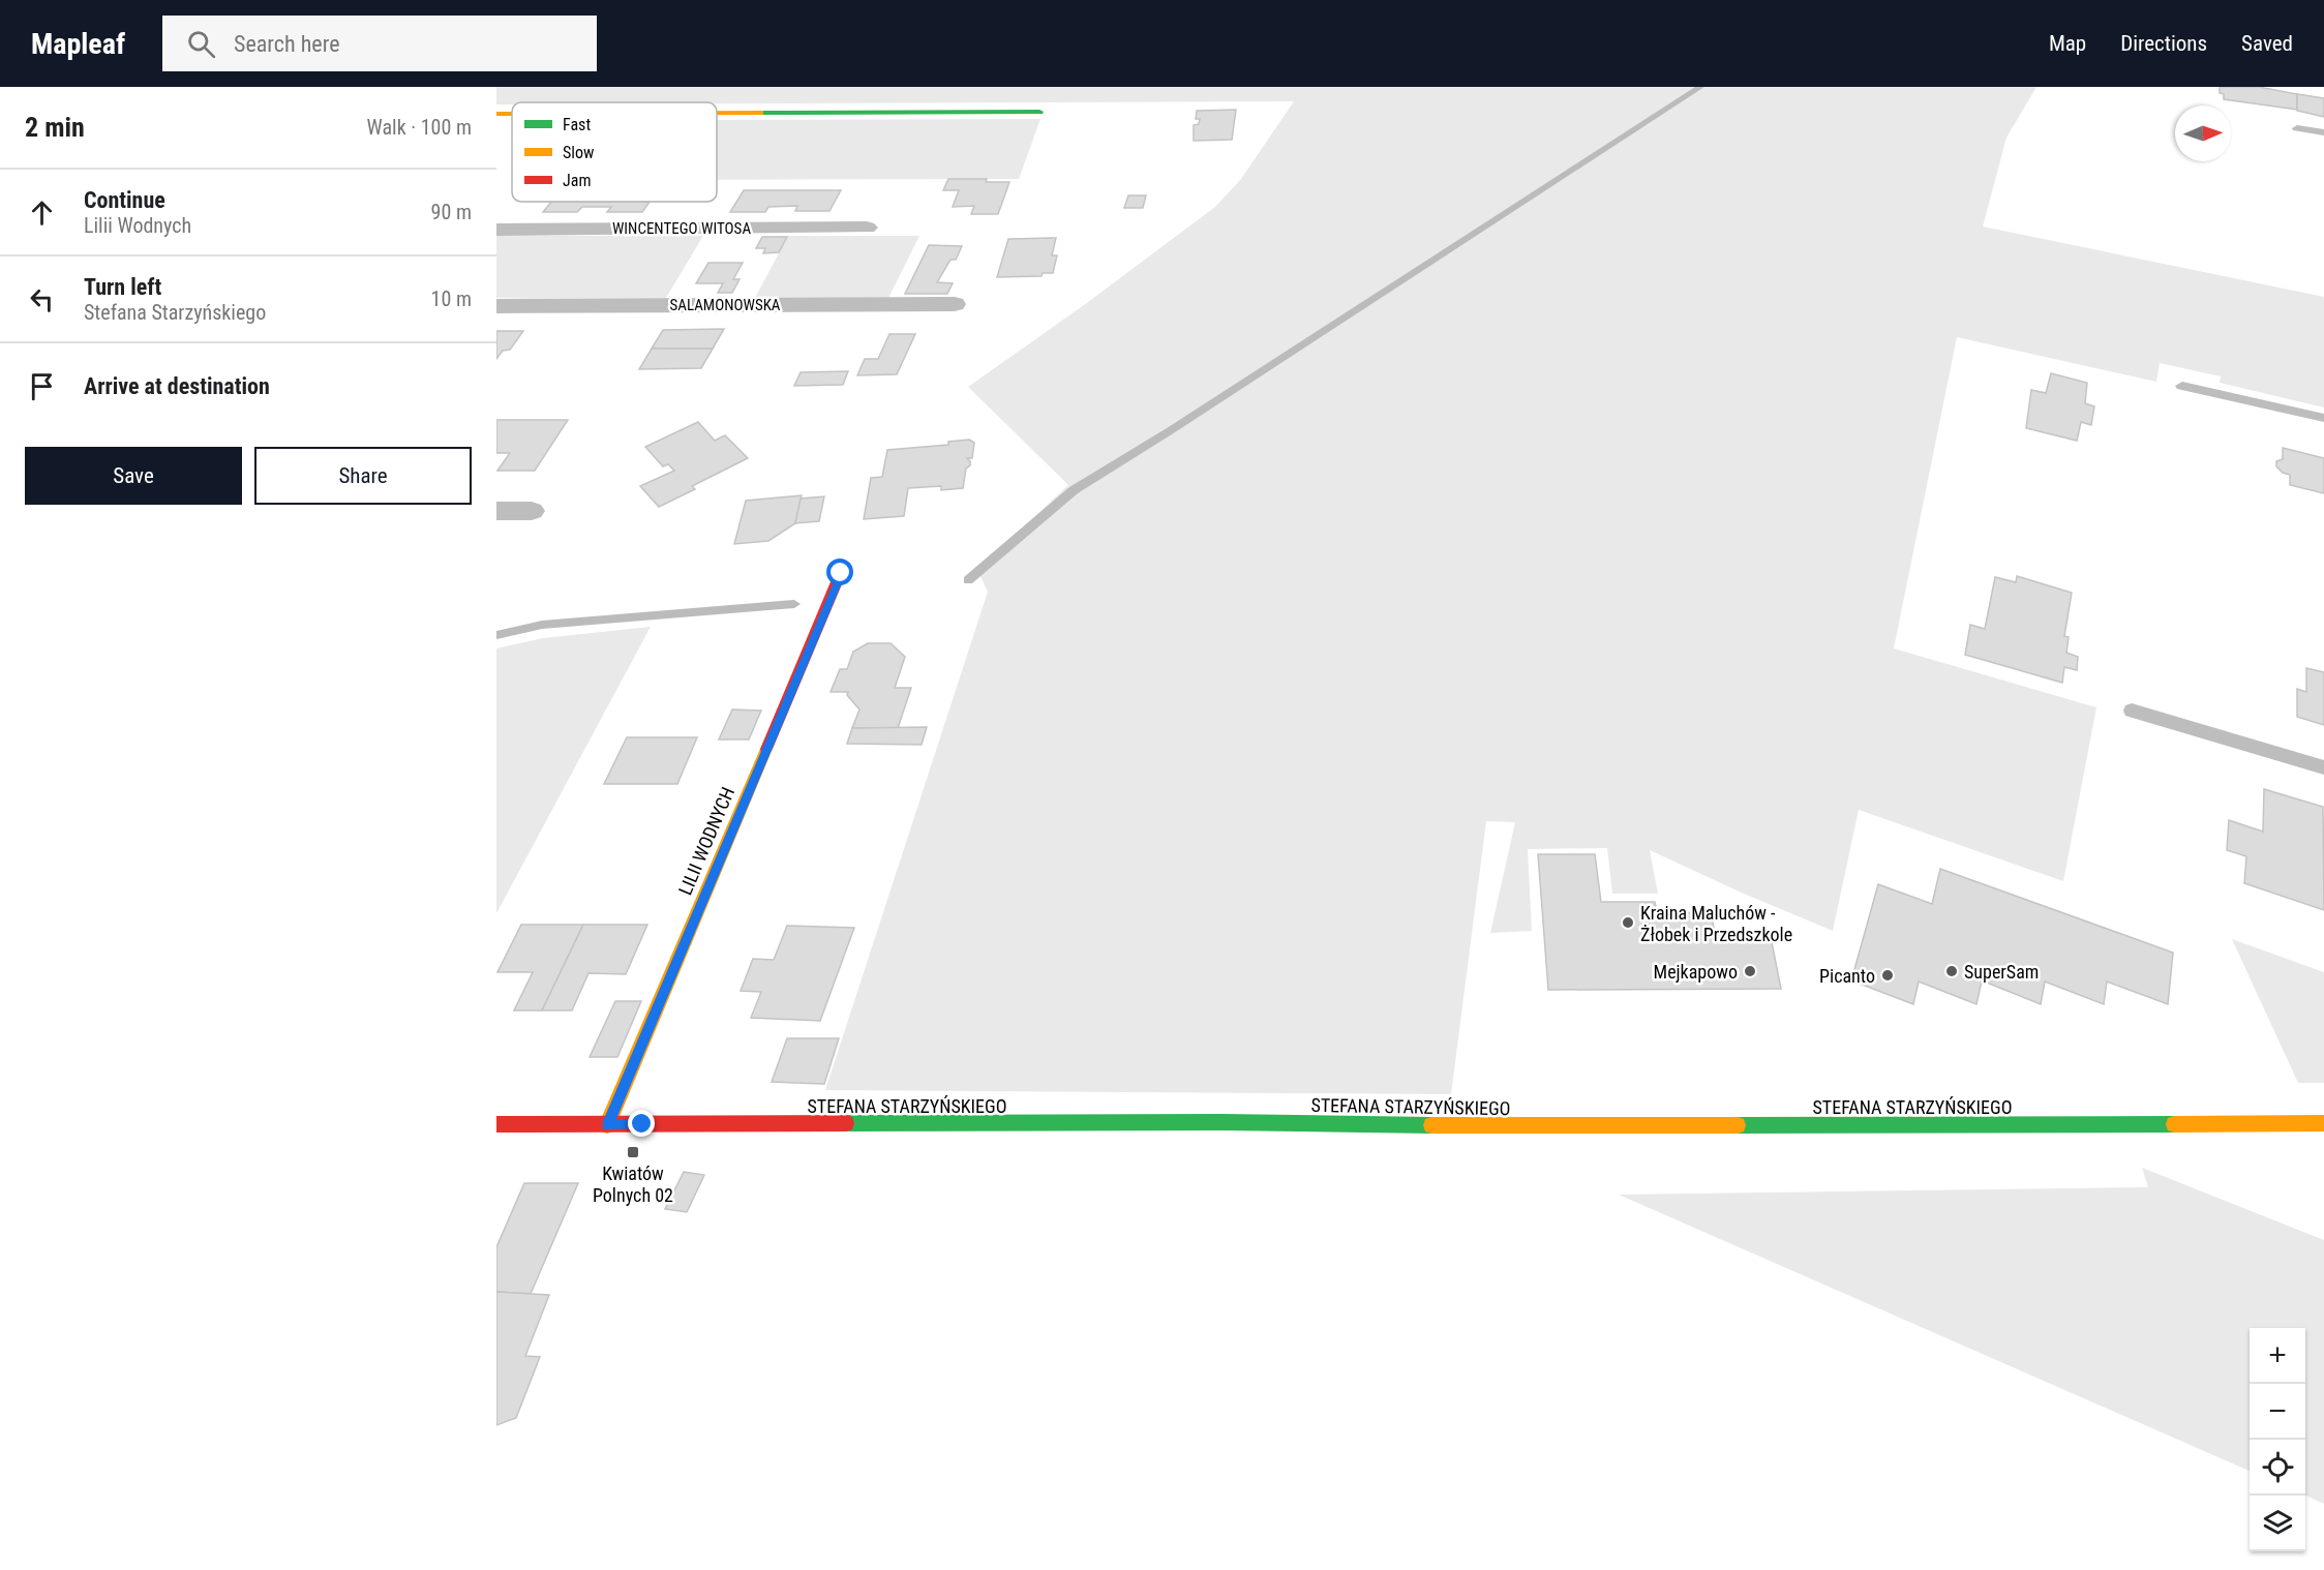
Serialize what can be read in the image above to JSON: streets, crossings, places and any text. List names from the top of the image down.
{
  "streets": {
    "street": [
      "WINCENTEGO WITOSA",
      "SALAMONOWSKA",
      "LILII WODNYCH",
      "STEFANA STARZYŃSKIEGO"
    ]
  },
  "crossings": [
    ["LILII WODNYCH", "STEFANA STARZYŃSKIEGO"]
  ],
  "places": {
    "other": [
      "Kraina Maluchów - Żłobek i Przedszkole",
      "Mejkapowo",
      "SuperSam",
      "Picanto"
    ],
    "transit": ["Kwiatów Polnych 02"]
  },
  "legend": ["Fast", "Slow", "Jam"],
  "north": "right",
  "page": {
    "header": "Mapleaf",
    "search": "Search here",
    "nav": ["Map", "Directions", "Saved"],
    "heading": ["2 min", "Walk · 100 m"],
    "list": [
      ["Continue", "Lilii Wodnych", "90 m"],
      ["Turn left", "Stefana Starzyńskiego", "10 m"],
      "Arrive at destination"
    ],
    "buttons": ["Save", "Share"],
    "map_buttons": ["+", "−"]
  }
}
